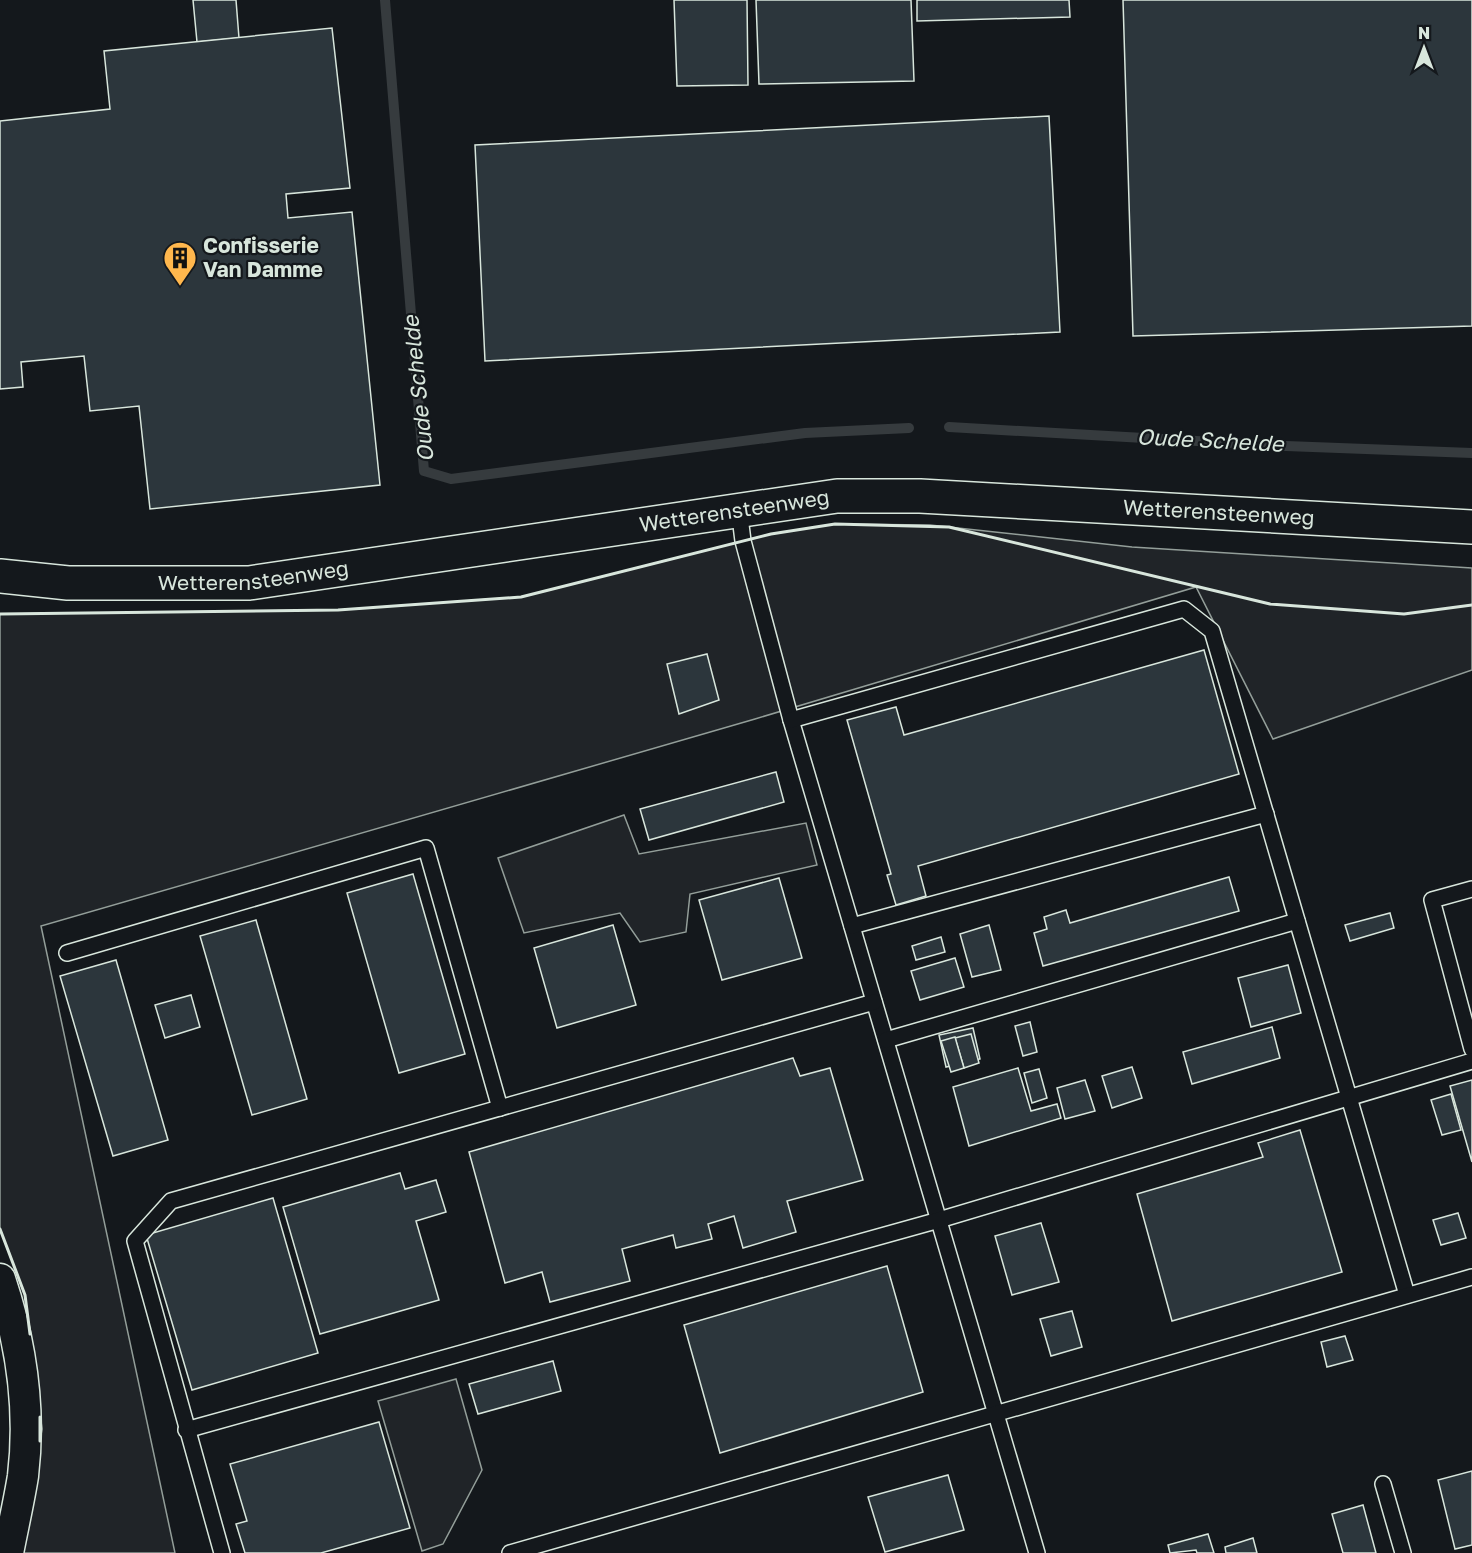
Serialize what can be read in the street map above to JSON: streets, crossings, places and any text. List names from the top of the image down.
{
  "streets": {
    "street": ["Wetterensteenweg"]
  },
  "water": ["Oude Schelde"],
  "places": {
    "building": ["Confisserie Van Damme"]
  },
  "north": "top"
}
